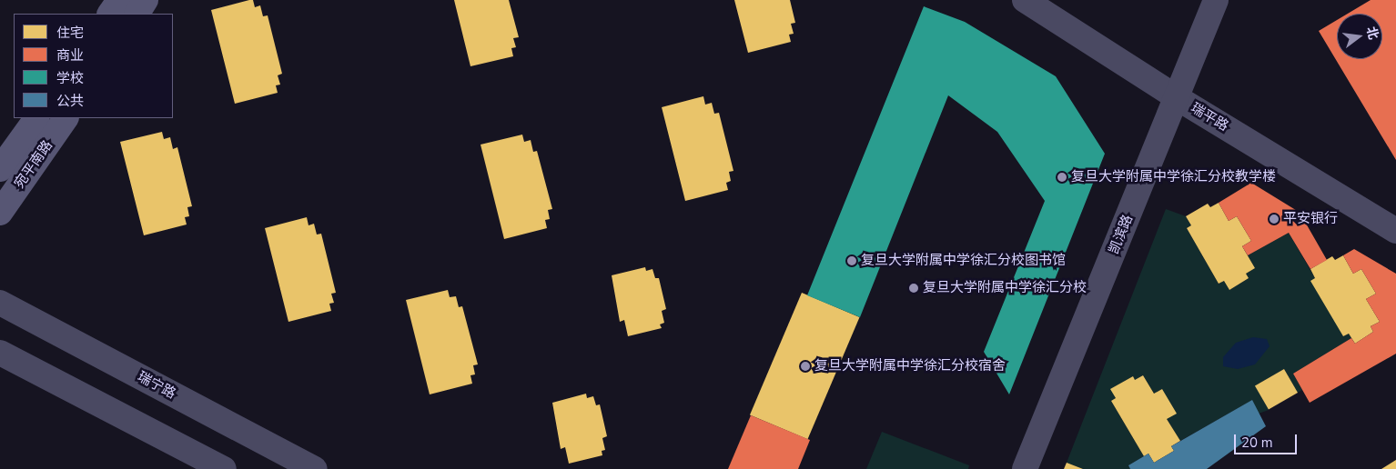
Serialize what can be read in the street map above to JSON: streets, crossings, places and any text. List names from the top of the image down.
{
  "streets": {
    "main road": ["宛平南路"],
    "street": ["瑞平路", "凯滨路", "瑞宁路"]
  },
  "crossings": [
    ["瑞平路", "凯滨路"]
  ],
  "places": [
    "复旦大学附属中学徐汇分校教学楼",
    "平安银行",
    "复旦大学附属中学徐汇分校图书馆",
    "复旦大学附属中学徐汇分校",
    "复旦大学附属中学徐汇分校宿舍"
  ],
  "legend": [
    "住宅",
    "商业",
    "学校",
    "公共"
  ],
  "scale_bar": "20 m",
  "north": "right"
}
